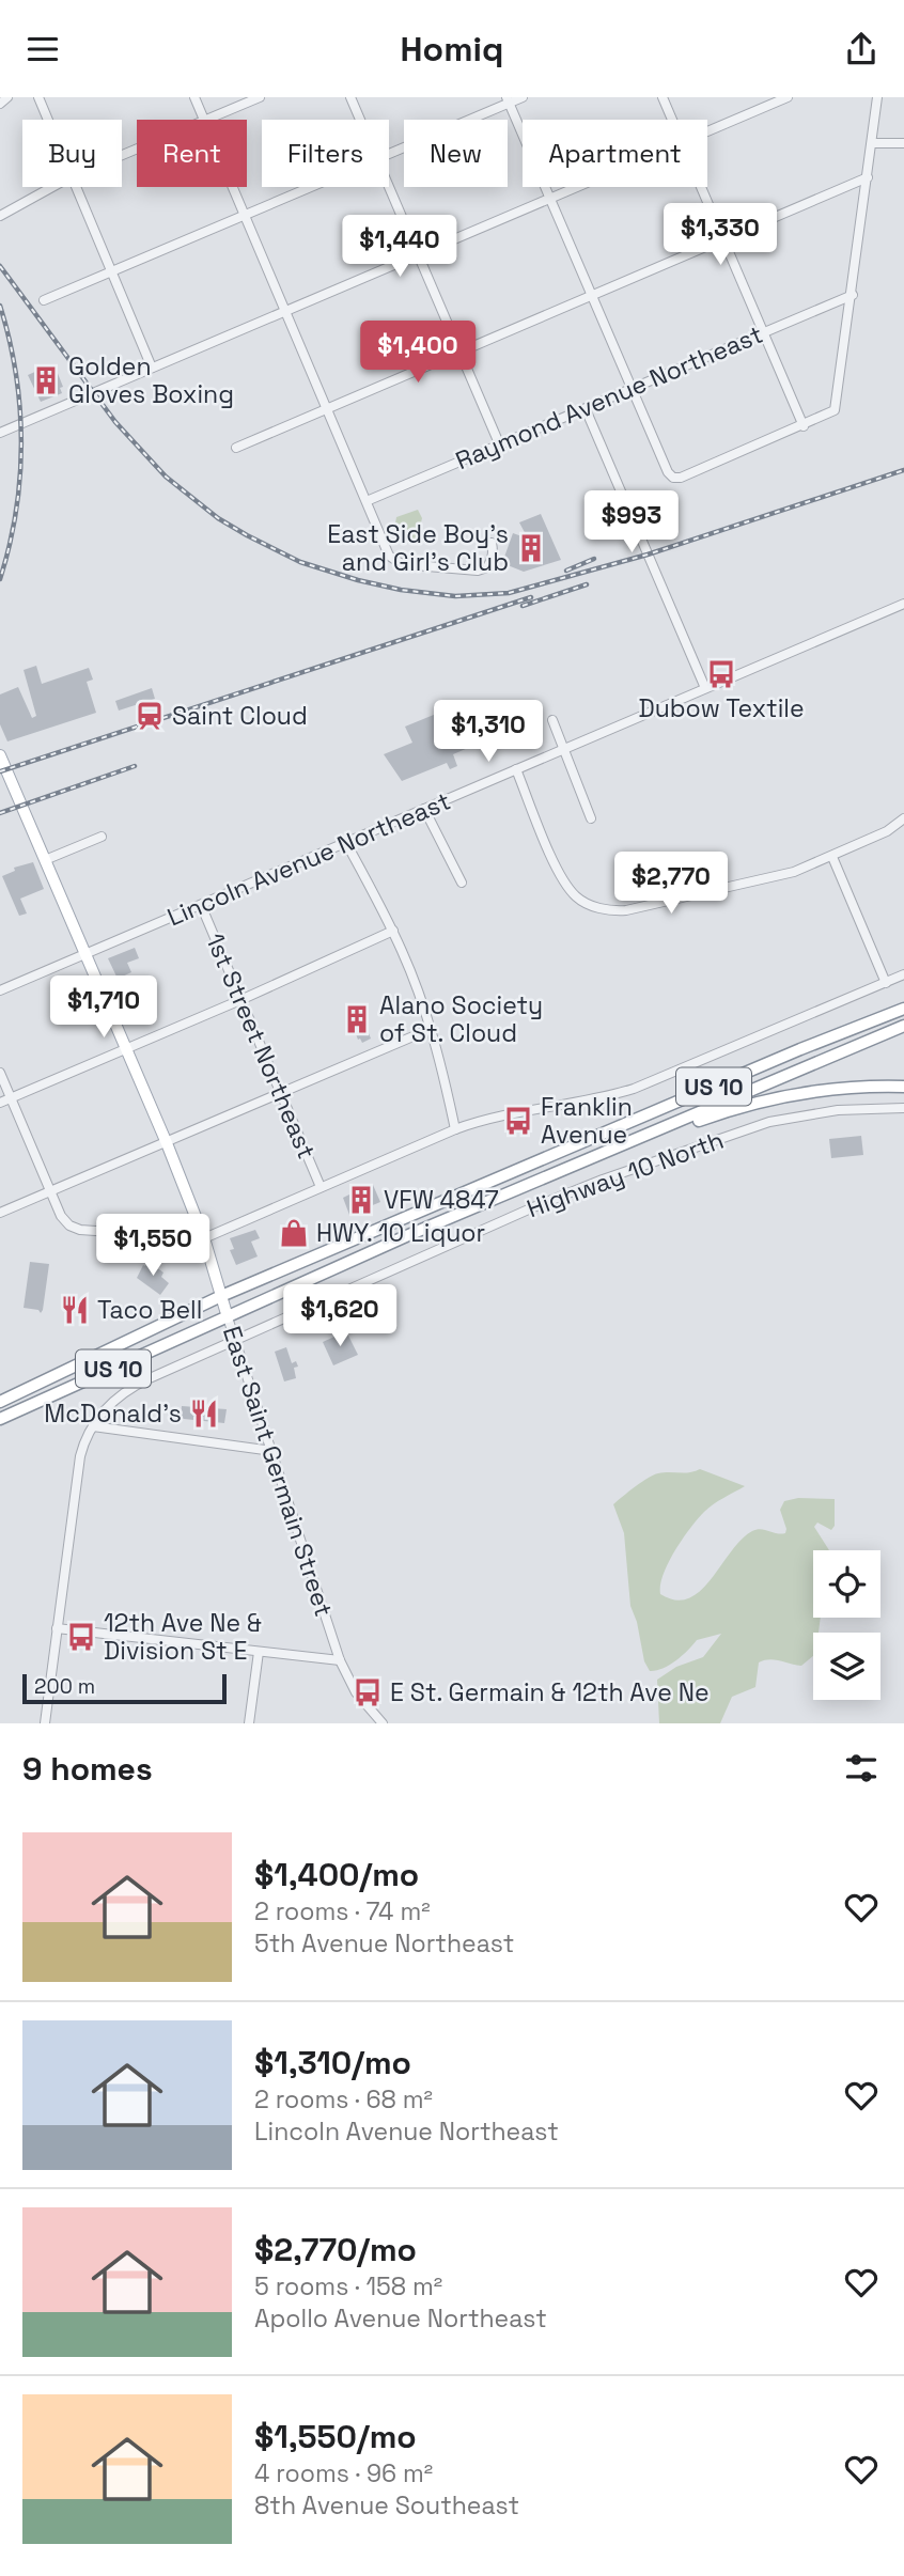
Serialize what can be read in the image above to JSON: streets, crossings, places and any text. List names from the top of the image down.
{
  "streets": {
    "highway": ["US 10"],
    "main road": ["East Saint Germain Street"],
    "street": [
      "Raymond Avenue Northeast",
      "Lincoln Avenue Northeast",
      "1st Street Northeast",
      "Highway 10 North"
    ]
  },
  "crossings": [
    ["Lincoln Avenue Northeast", "1st Street Northeast"],
    ["Lincoln Avenue Northeast", "East Saint Germain Street"],
    ["US 10", "East Saint Germain Street"],
    ["Highway 10 North", "East Saint Germain Street"]
  ],
  "places": {
    "building": [
      "Golden Gloves Boxing",
      "East Side Boy's and Girl's Club",
      "Alano Society of St. Cloud",
      "VFW 4847"
    ],
    "bus stop": [
      "Dubow Textile",
      "Franklin Avenue",
      "12th Ave Ne & Division St E",
      "E St. Germain & 12th Ave Ne"
    ],
    "station": ["Saint Cloud"],
    "shop": ["HWY. 10 Liquor"],
    "restaurant": ["Taco Bell", "McDonald's"]
  },
  "scale_bar": "200 m",
  "page": {
    "header": "Homiq",
    "chip": [
      "Buy",
      "Rent",
      "Filters",
      "New",
      "Apartment"
    ],
    "price": [
      "$1,330",
      "$1,440",
      "$1,400",
      "$993",
      "$1,310",
      "$2,770",
      "$1,710",
      "$1,550",
      "$1,620"
    ],
    "scale": "200 m",
    "heading": "9 homes",
    "list": [
      {
        "name": "$1,400/mo",
        "note": "2 rooms · 74 m² · 5th Avenue Northeast"
      },
      {
        "name": "$1,310/mo",
        "note": "2 rooms · 68 m² · Lincoln Avenue Northeast"
      },
      {
        "name": "$2,770/mo",
        "note": "5 rooms · 158 m² · Apollo Avenue Northeast"
      },
      {
        "name": "$1,550/mo",
        "note": "4 rooms · 96 m² · 8th Avenue Southeast"
      }
    ]
  }
}
